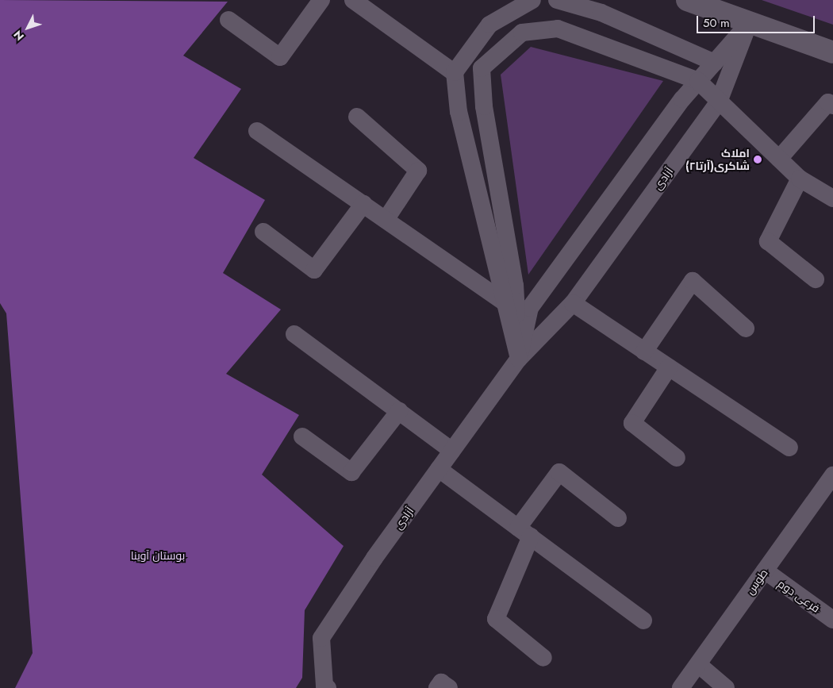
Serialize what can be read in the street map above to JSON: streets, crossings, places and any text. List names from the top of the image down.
{
  "streets": {
    "street": ["آزادی", "طوس", "فرعی دوم"]
  },
  "crossings": [
    ["طوس", "فرعی دوم"]
  ],
  "parks": ["بوستان آوینا"],
  "places": ["املاک شاکری(آرتا۲)"],
  "scale_bar": "50 m",
  "north": "bottom left"
}
